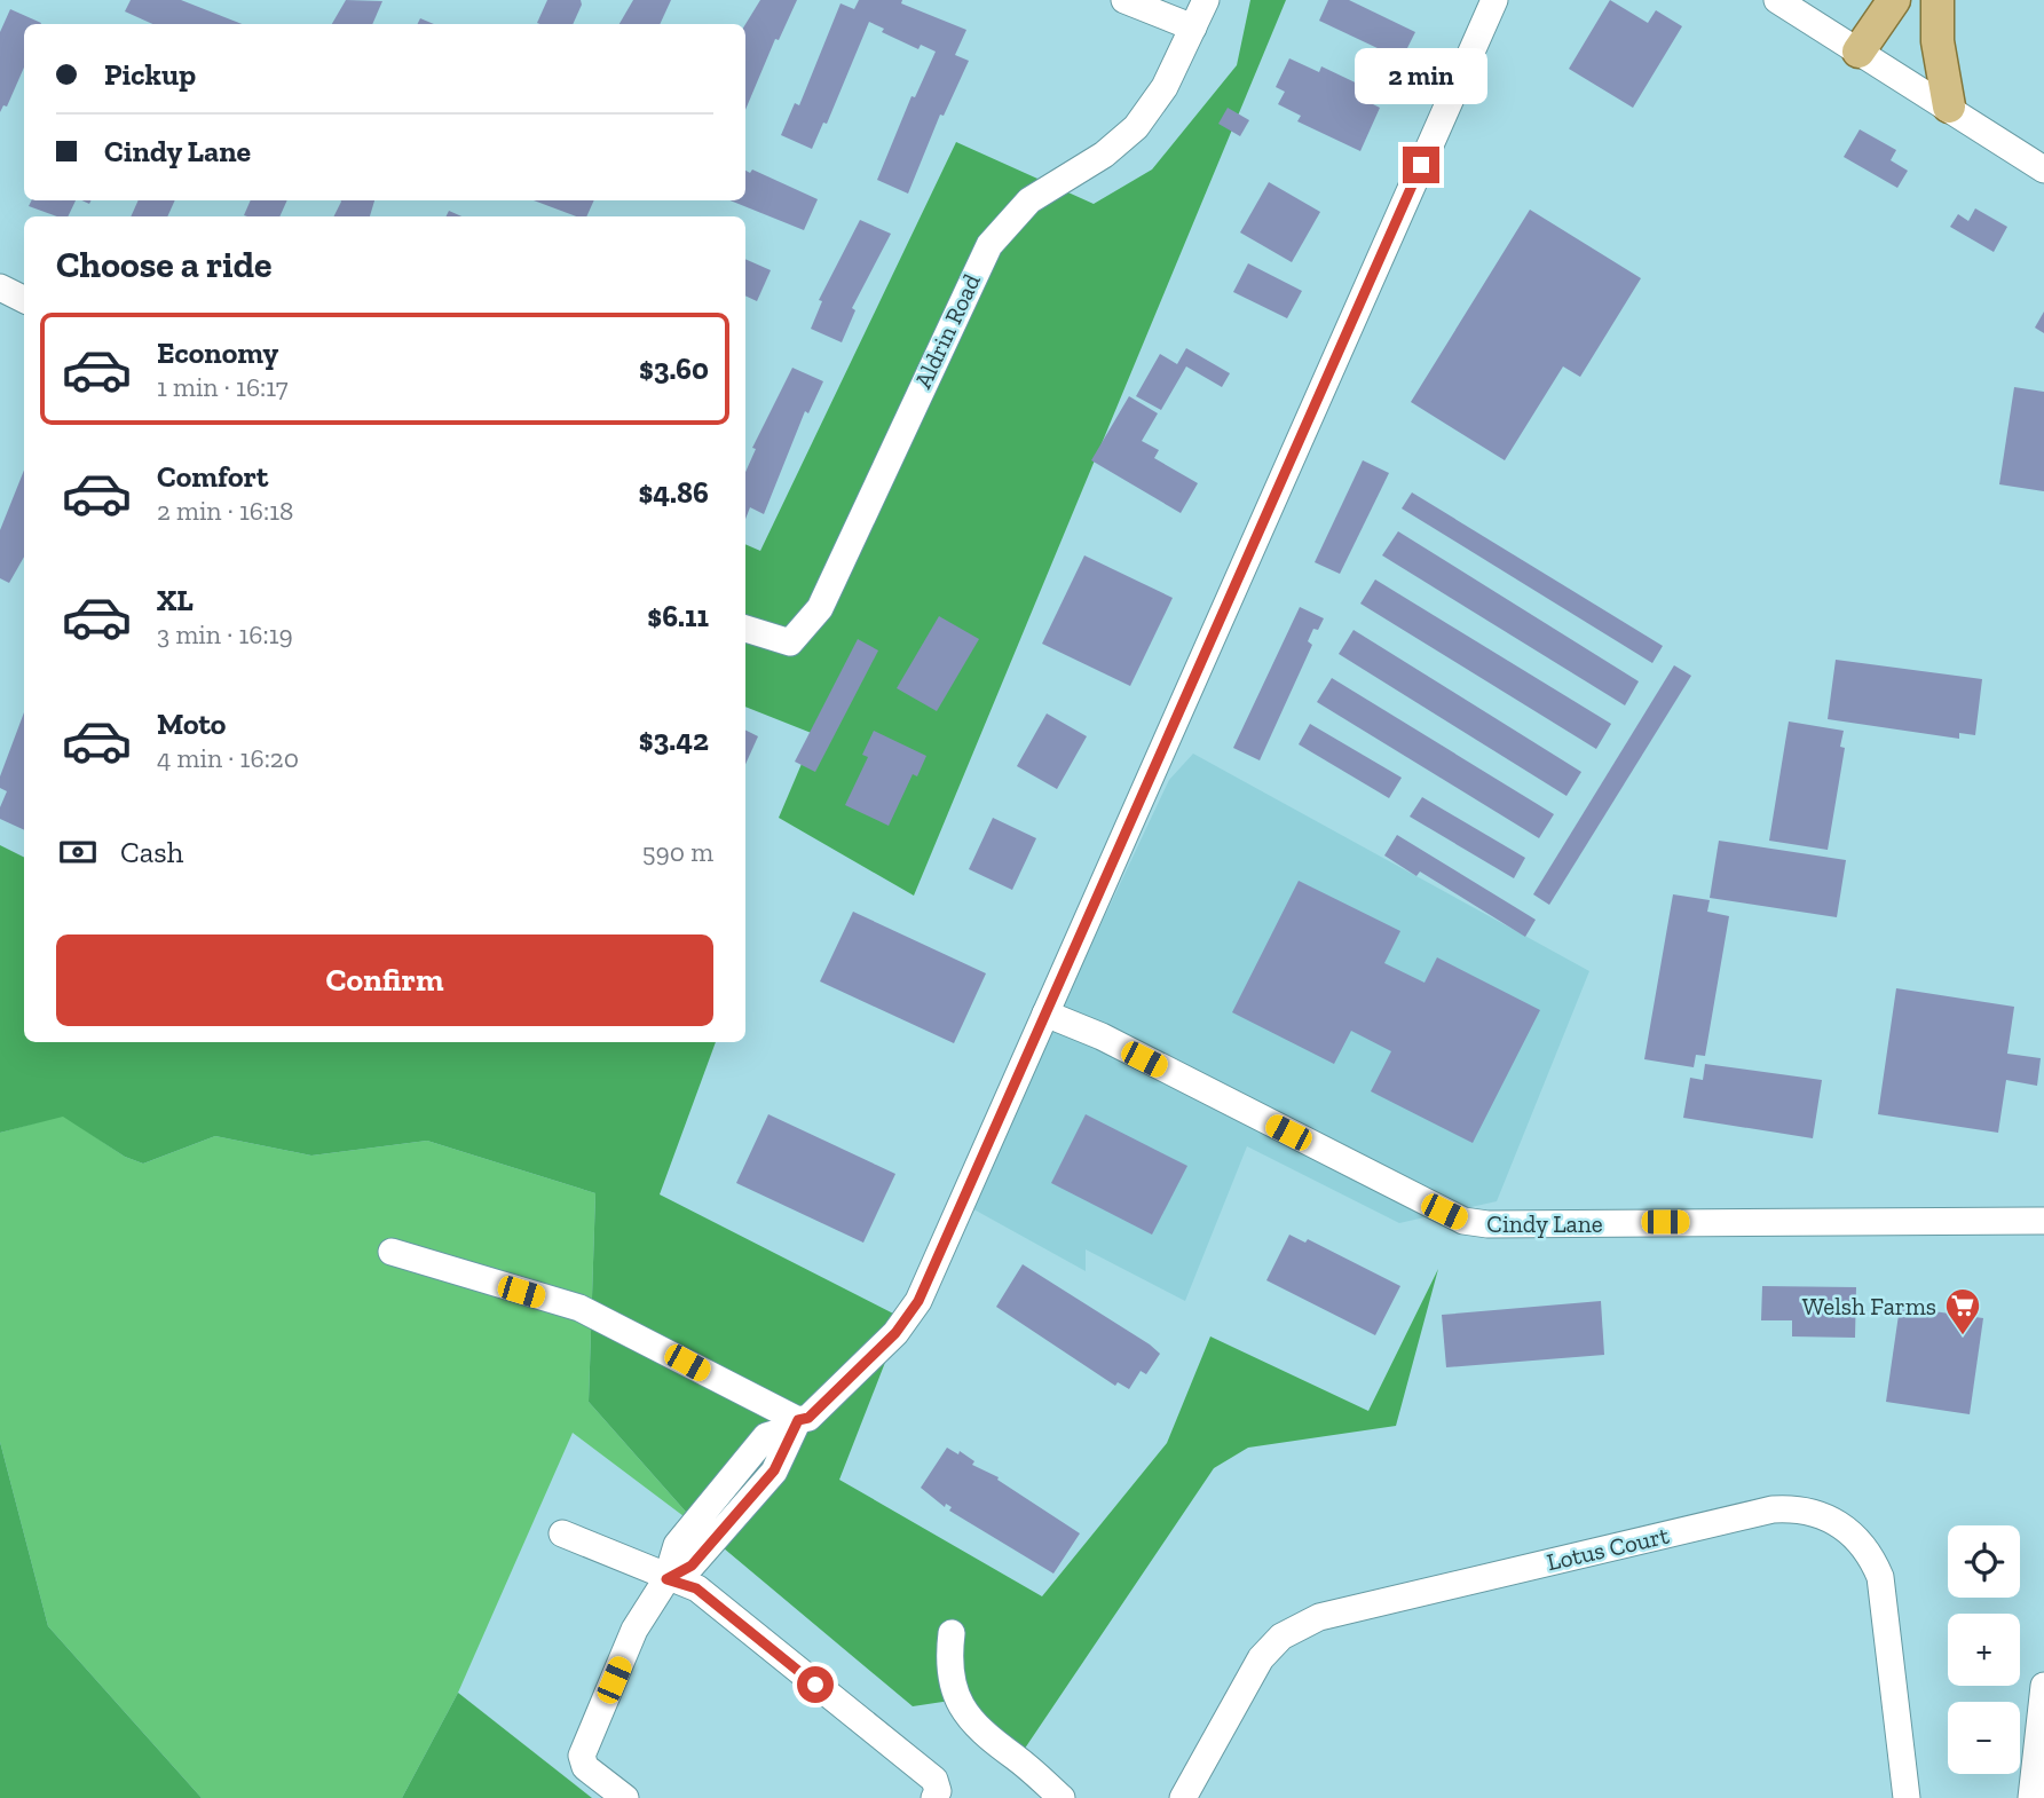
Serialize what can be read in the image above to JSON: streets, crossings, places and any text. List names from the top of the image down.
{
  "streets": {
    "street": ["Aldrin Road", "Cindy Lane", "Lotus Court"]
  },
  "places": {
    "supermarket": ["Welsh Farms"]
  },
  "page": {
    "banner": ["Pickup", "Cindy Lane"],
    "bubble": "2 min",
    "heading": "Choose a ride",
    "list": [
      {
        "name": "Economy",
        "note": "1 min · 16:17",
        "value": "$3.60"
      },
      {
        "name": "Comfort",
        "note": "2 min · 16:18",
        "value": "$4.86"
      },
      {
        "name": "XL",
        "note": "3 min · 16:19",
        "value": "$6.11"
      },
      {
        "name": "Moto",
        "note": "4 min · 16:20",
        "value": "$3.42"
      }
    ],
    "pay": ["Cash", "590 m"],
    "buttons": "Confirm",
    "map_buttons": ["+", "−"]
  }
}
